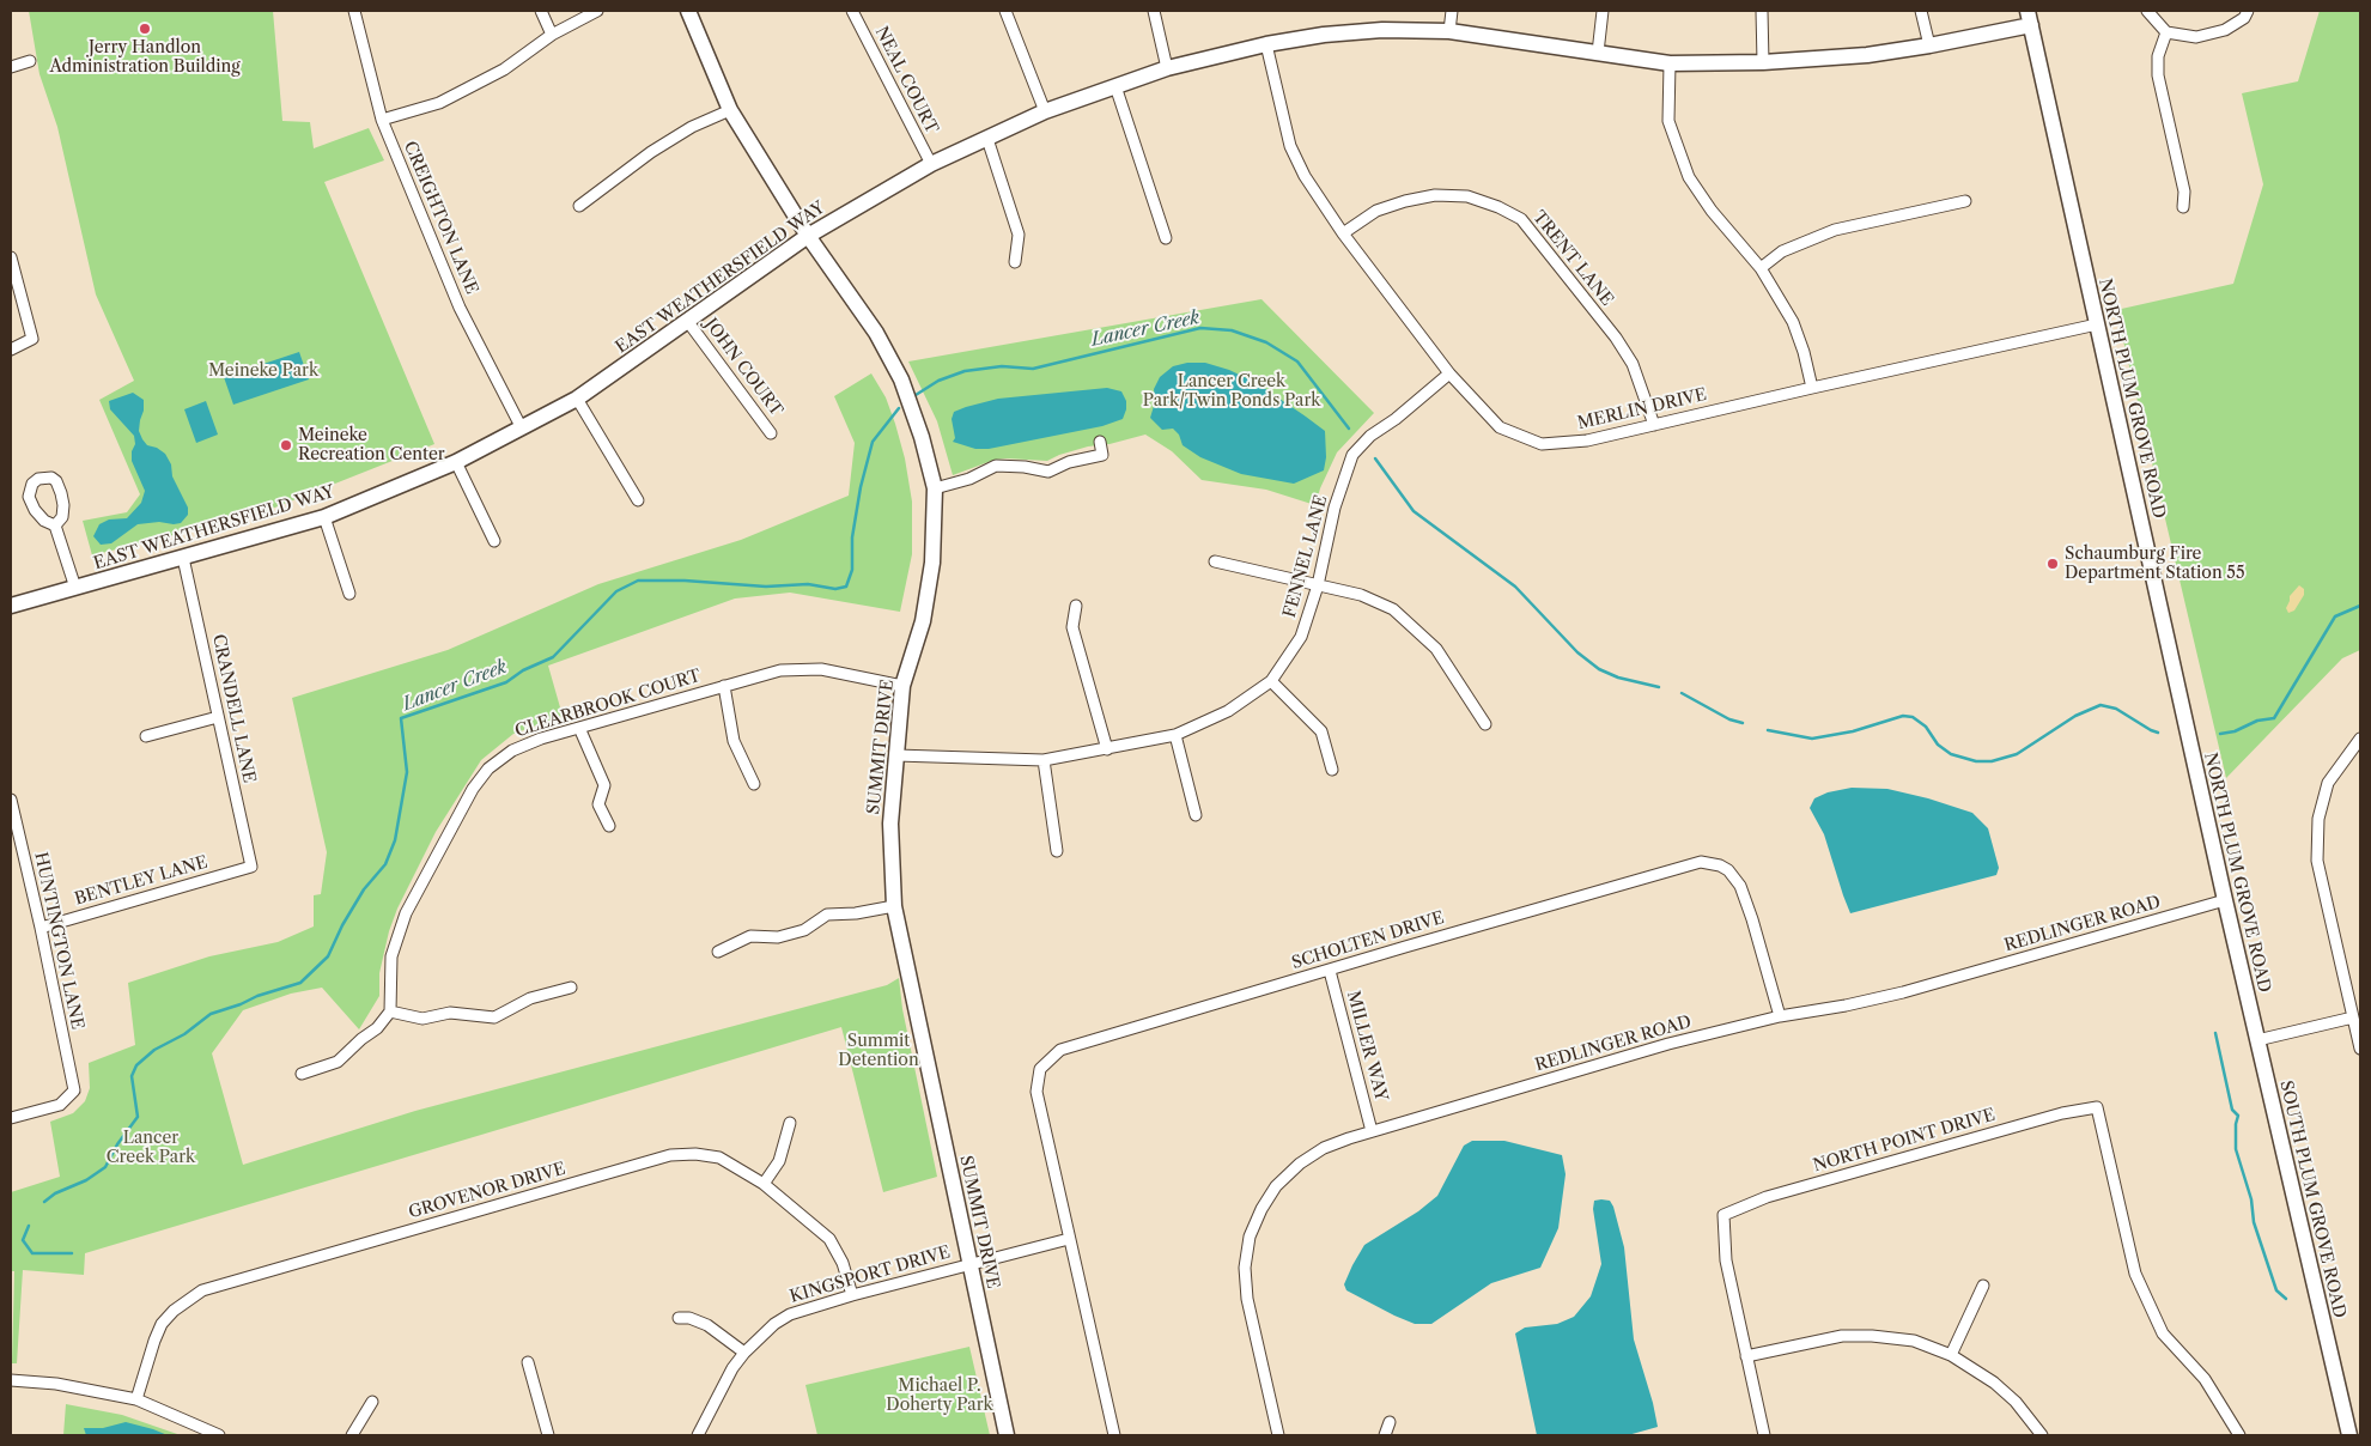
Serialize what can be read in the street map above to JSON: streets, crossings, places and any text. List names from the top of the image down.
{
  "streets": {
    "street": [
      "NEAL COURT",
      "CREIGHTON LANE",
      "TRENT LANE",
      "EAST WEATHERSFIELD WAY",
      "JOHN COURT",
      "NORTH PLUM GROVE ROAD",
      "MERLIN DRIVE",
      "FENNEL LANE",
      "CLEARBROOK COURT",
      "CRANDELL LANE",
      "SUMMIT DRIVE",
      "BENTLEY LANE",
      "REDLINGER ROAD",
      "HUNTINGTON LANE",
      "SCHOLTEN DRIVE",
      "MILLER WAY",
      "NORTH POINT DRIVE",
      "GROVENOR DRIVE",
      "SOUTH PLUM GROVE ROAD",
      "KINGSPORT DRIVE"
    ]
  },
  "crossings": [
    ["NEAL COURT", "EAST WEATHERSFIELD WAY"],
    ["CREIGHTON LANE", "EAST WEATHERSFIELD WAY"],
    ["TRENT LANE", "MERLIN DRIVE"],
    ["EAST WEATHERSFIELD WAY", "JOHN COURT"],
    ["EAST WEATHERSFIELD WAY", "NORTH PLUM GROVE ROAD"],
    ["EAST WEATHERSFIELD WAY", "MERLIN DRIVE"],
    ["EAST WEATHERSFIELD WAY", "CRANDELL LANE"],
    ["EAST WEATHERSFIELD WAY", "SUMMIT DRIVE"],
    ["NORTH PLUM GROVE ROAD", "MERLIN DRIVE"],
    ["NORTH PLUM GROVE ROAD", "REDLINGER ROAD"],
    ["NORTH PLUM GROVE ROAD", "SOUTH PLUM GROVE ROAD"],
    ["MERLIN DRIVE", "FENNEL LANE"],
    ["FENNEL LANE", "SUMMIT DRIVE"],
    ["CLEARBROOK COURT", "SUMMIT DRIVE"],
    ["CRANDELL LANE", "BENTLEY LANE"],
    ["SUMMIT DRIVE", "KINGSPORT DRIVE"],
    ["BENTLEY LANE", "HUNTINGTON LANE"],
    ["REDLINGER ROAD", "SCHOLTEN DRIVE"],
    ["REDLINGER ROAD", "MILLER WAY"],
    ["SCHOLTEN DRIVE", "MILLER WAY"],
    ["SCHOLTEN DRIVE", "KINGSPORT DRIVE"],
    ["GROVENOR DRIVE", "KINGSPORT DRIVE"]
  ],
  "water": ["Lancer Creek"],
  "parks": [
    "Meineke Park",
    "Lancer Creek Park/Twin Ponds Park",
    "Summit Detention",
    "Lancer Creek Park",
    "Michael P. Doherty Park"
  ],
  "places": ["Jerry Handlon Administration Building", "Meineke Recreation Center", "Schaumburg Fire Department Station 55"]
}
